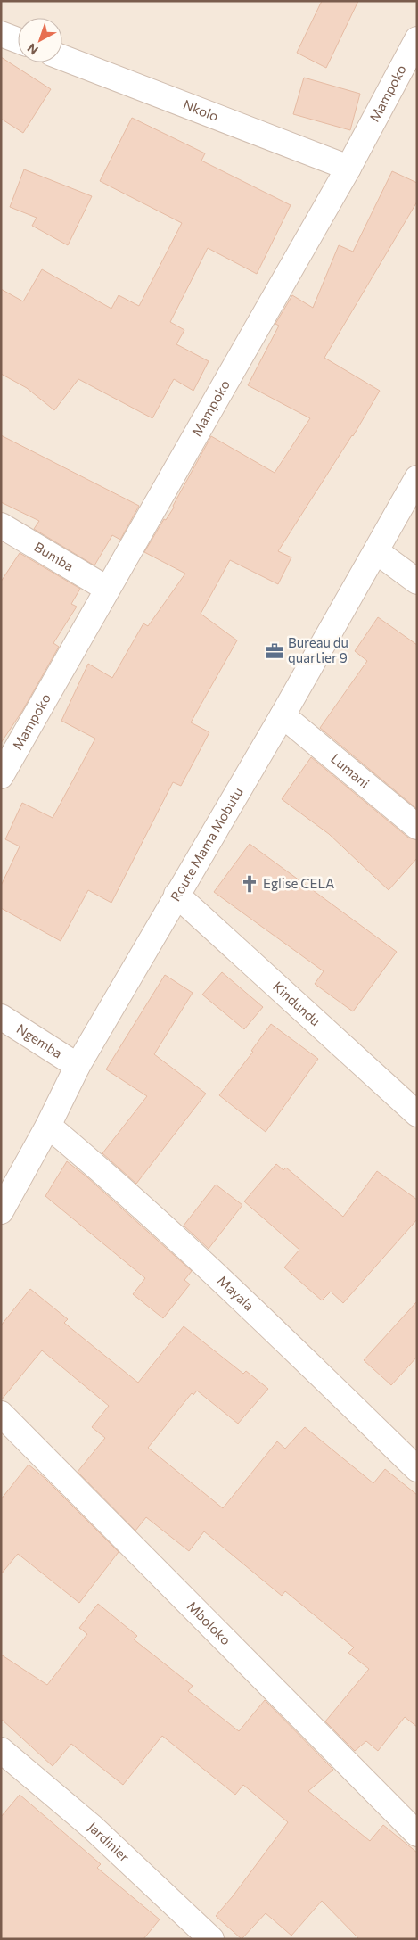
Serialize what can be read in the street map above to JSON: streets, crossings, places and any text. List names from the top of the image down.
{
  "streets": {
    "street": [
      "Mampoko",
      "Nkolo",
      "Bumba",
      "Lumani",
      "Route Mama Mobutu",
      "Kindundu",
      "Ngemba",
      "Mayala",
      "Mboloko",
      "Jardinier"
    ]
  },
  "crossings": [
    ["Mampoko", "Nkolo"],
    ["Mampoko", "Bumba"],
    ["Lumani", "Route Mama Mobutu"],
    ["Route Mama Mobutu", "Kindundu"],
    ["Route Mama Mobutu", "Ngemba"],
    ["Route Mama Mobutu", "Mayala"]
  ],
  "places": {
    "office": ["Bureau du quartier 9"],
    "church": ["Eglise CELA"]
  },
  "north": "bottom left"
}
